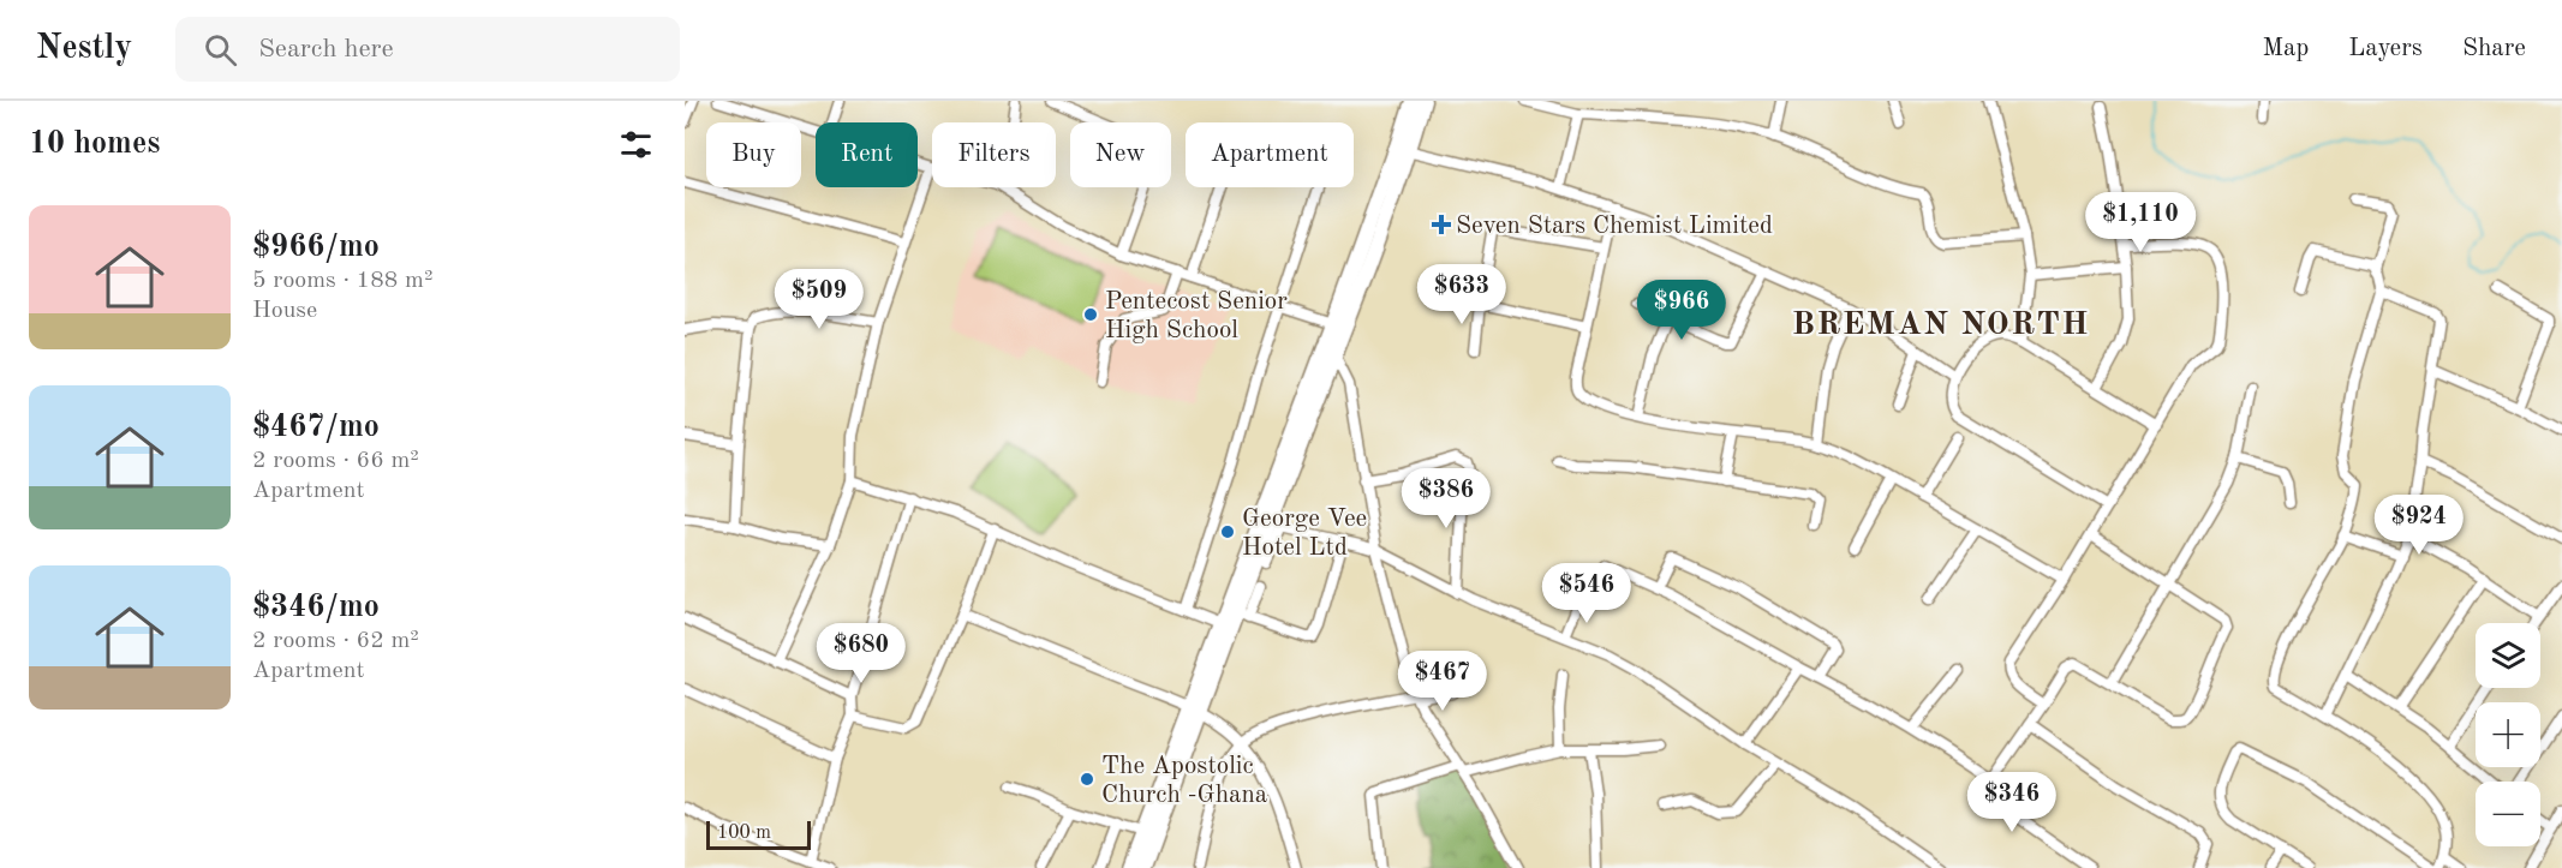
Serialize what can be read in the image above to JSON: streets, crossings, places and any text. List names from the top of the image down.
{
  "districts": ["BREMAN NORTH"],
  "places": {
    "health": ["Seven Stars Chemist Limited"],
    "other": ["Pentecost Senior High School", "George Vee Hotel Ltd", "The Apostolic Church -Ghana"]
  },
  "scale_bar": "100 m",
  "page": {
    "header": "Nestly",
    "search": "Search here",
    "nav": ["Map", "Layers", "Share"],
    "heading": "10 homes",
    "chip": [
      "Buy",
      "Rent",
      "Filters",
      "New",
      "Apartment"
    ],
    "list": [
      {
        "name": "$966/mo",
        "note": "5 rooms · 188 m² · House"
      },
      {
        "name": "$467/mo",
        "note": "2 rooms · 66 m² · Apartment"
      },
      {
        "name": "$346/mo",
        "note": "2 rooms · 62 m² · Apartment"
      }
    ],
    "price": [
      "$1,110",
      "$633",
      "$509",
      "$966",
      "$386",
      "$924",
      "$546",
      "$680",
      "$467",
      "$346"
    ],
    "map_buttons": ["+", "−"],
    "scale": "100 m"
  }
}
